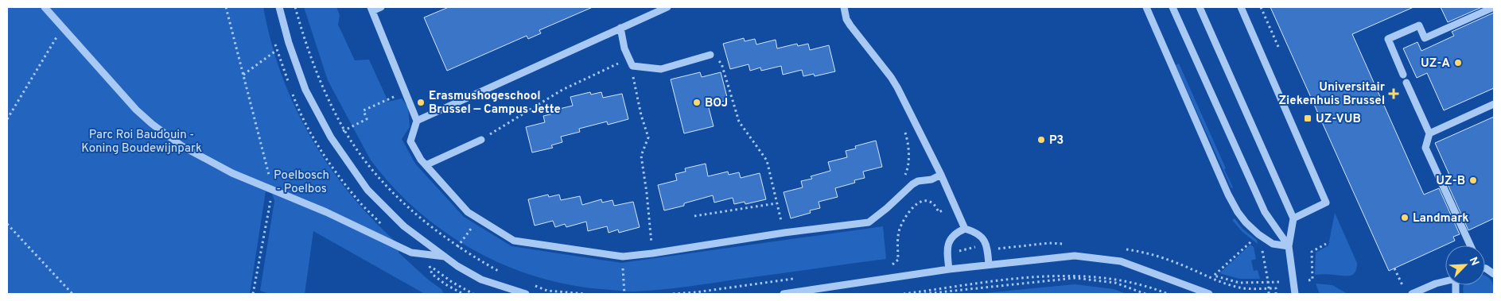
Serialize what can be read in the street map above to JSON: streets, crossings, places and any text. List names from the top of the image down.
{
  "parks": ["Parc Roi Baudouin - Koning Boudewijnpark", "Poelbosch - Poelbos"],
  "places": {
    "other": [
      "UZ-A",
      "Erasmushogeschool Brussel — Campus Jette",
      "BOJ",
      "P3",
      "UZ-B",
      "Landmark"
    ],
    "health": ["Universitair Ziekenhuis Brussel"],
    "transit": ["UZ-VUB"]
  },
  "north": "top right"
}
